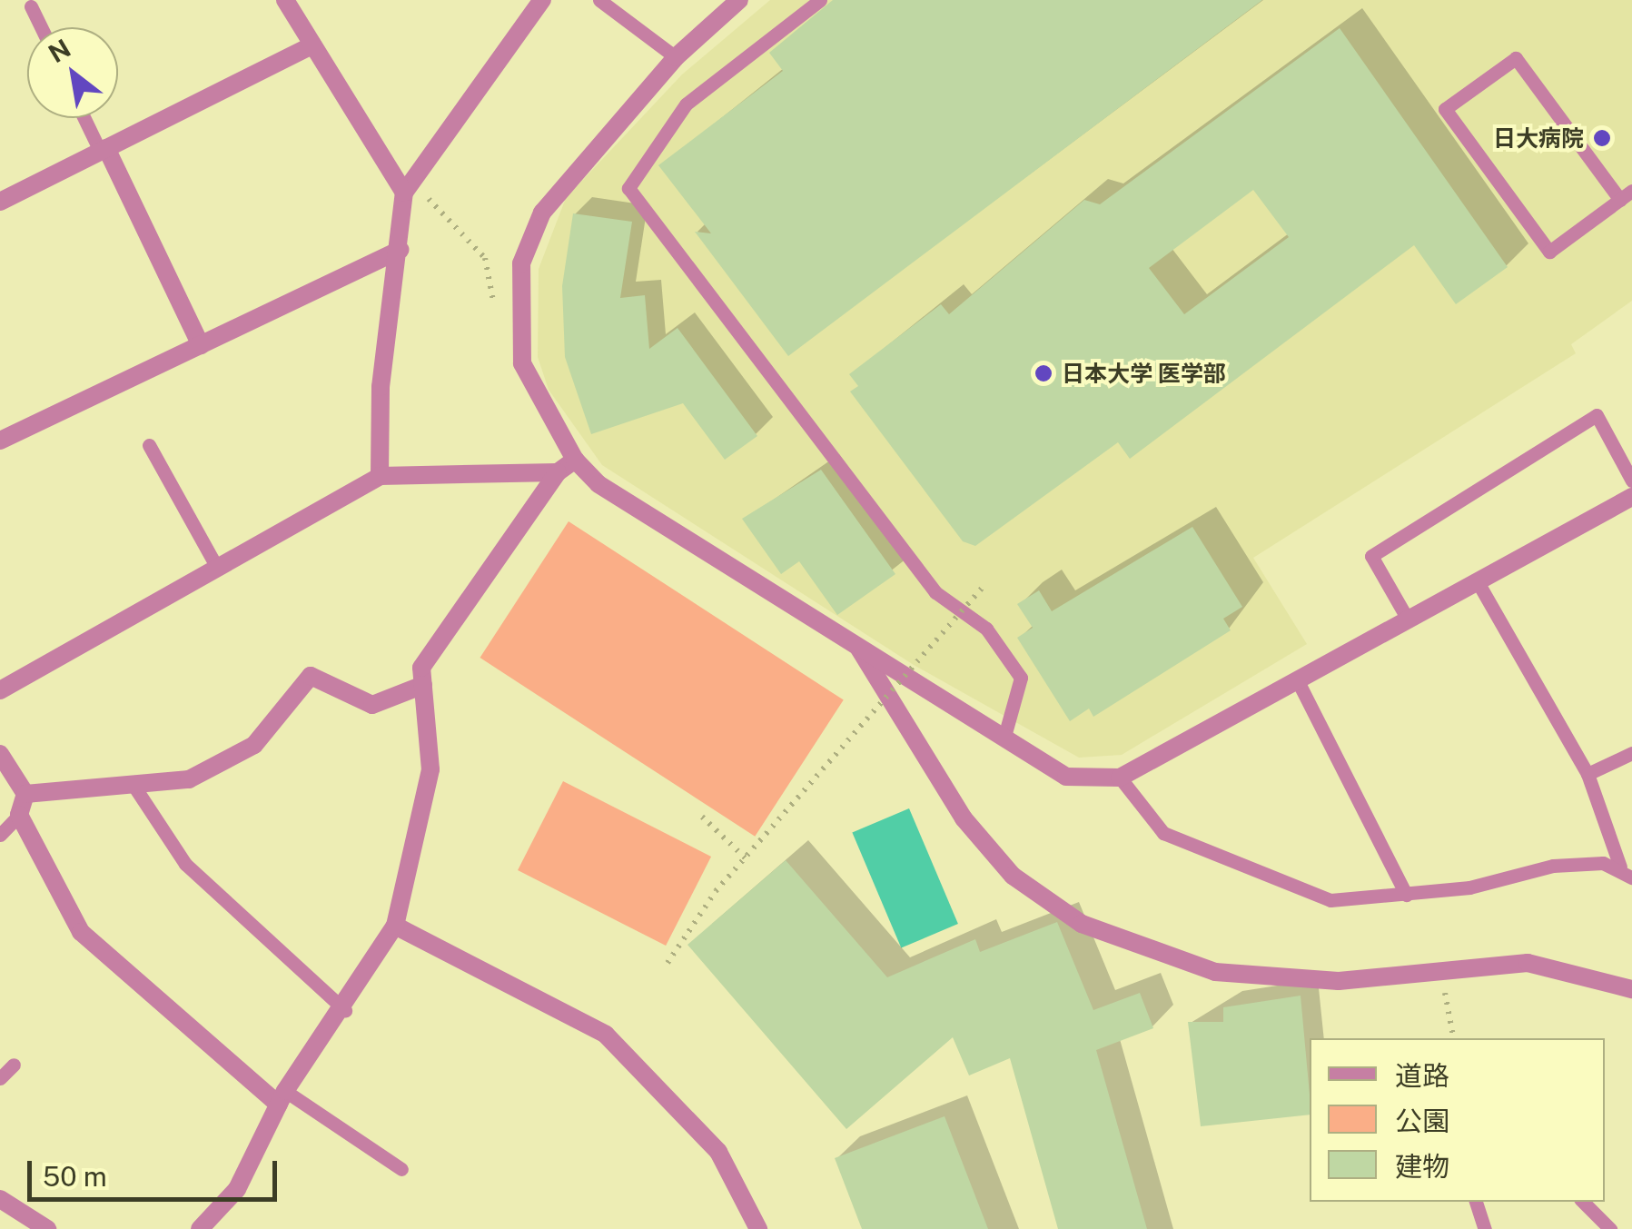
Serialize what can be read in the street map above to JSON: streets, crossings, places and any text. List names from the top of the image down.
{
  "places": ["日大病院", "日本大学 医学部"],
  "legend": ["道路", "公園", "建物"],
  "scale_bar": "50 m",
  "north": "top left"
}
